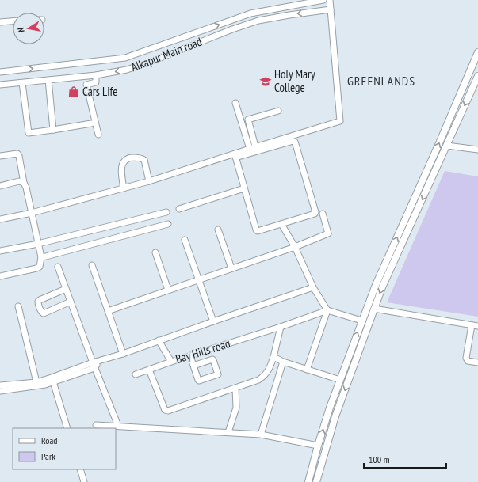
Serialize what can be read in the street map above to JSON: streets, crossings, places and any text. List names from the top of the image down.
{
  "streets": {
    "street": ["Alkapur Main road", "Bay Hills road"]
  },
  "districts": ["GREENLANDS"],
  "places": {
    "school or university": ["Holy Mary College"],
    "shop": ["Cars Life"]
  },
  "legend": ["Road", "Park"],
  "scale_bar": "100 m",
  "north": "left"
}
